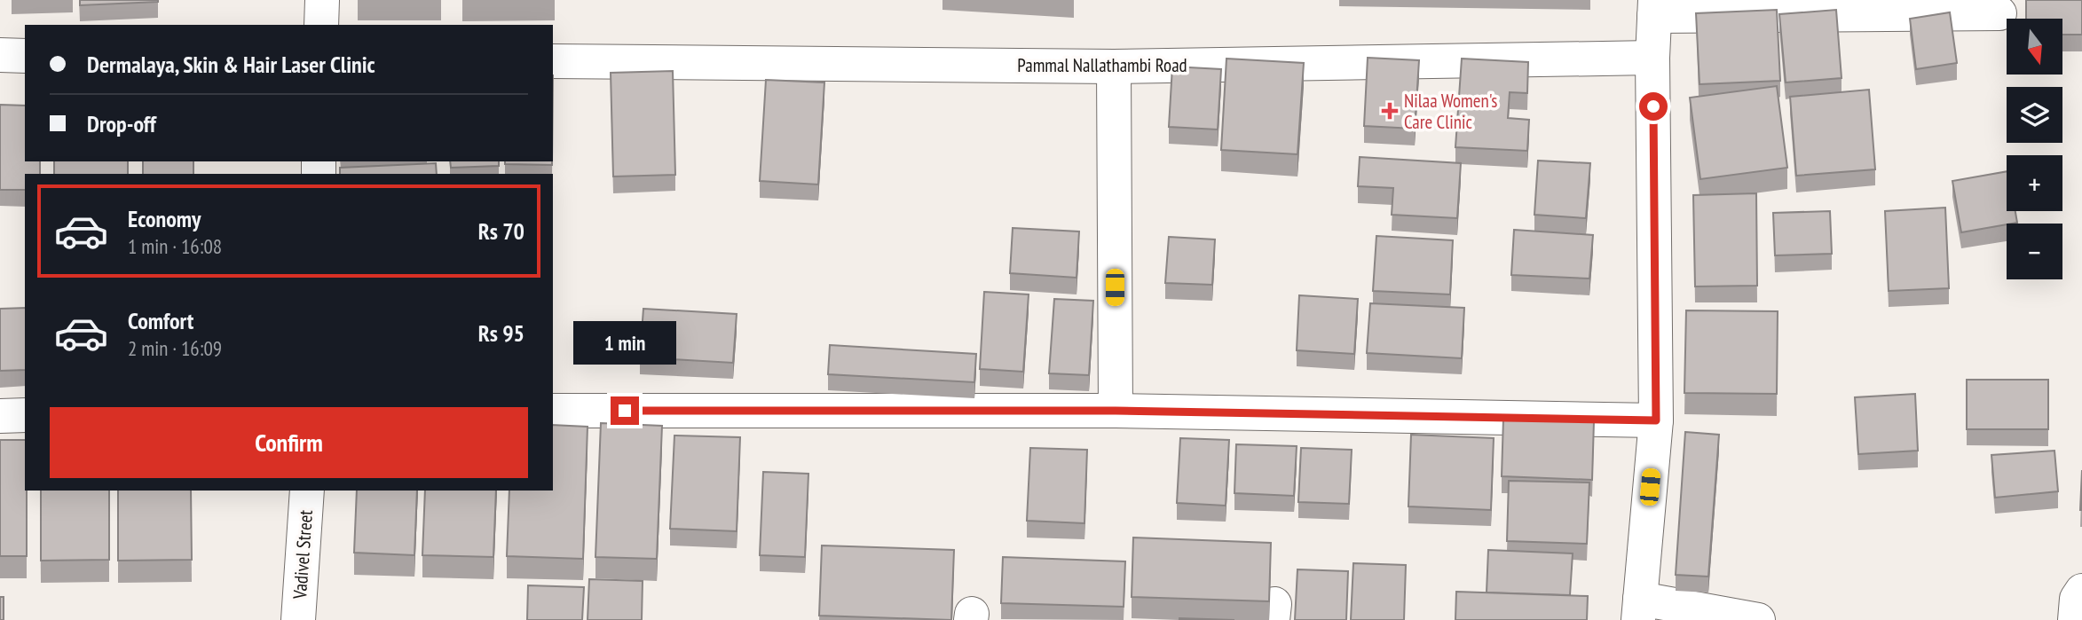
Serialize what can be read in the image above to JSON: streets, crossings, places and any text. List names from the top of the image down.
{
  "streets": {
    "street": ["Pammal Nallathambi Road", "Vadivel Street"]
  },
  "places": {
    "health": ["Nilaa Women's Care Clinic"]
  },
  "north": "bottom",
  "page": {
    "map_buttons": ["+", "−"],
    "banner": ["Dermalaya, Skin & Hair Laser Clinic", "Drop-off"],
    "list": [
      {
        "name": "Economy",
        "note": "1 min · 16:08",
        "value": "Rs 70"
      },
      {
        "name": "Comfort",
        "note": "2 min · 16:09",
        "value": "Rs 95"
      }
    ],
    "bubble": "1 min",
    "buttons": "Confirm"
  }
}
